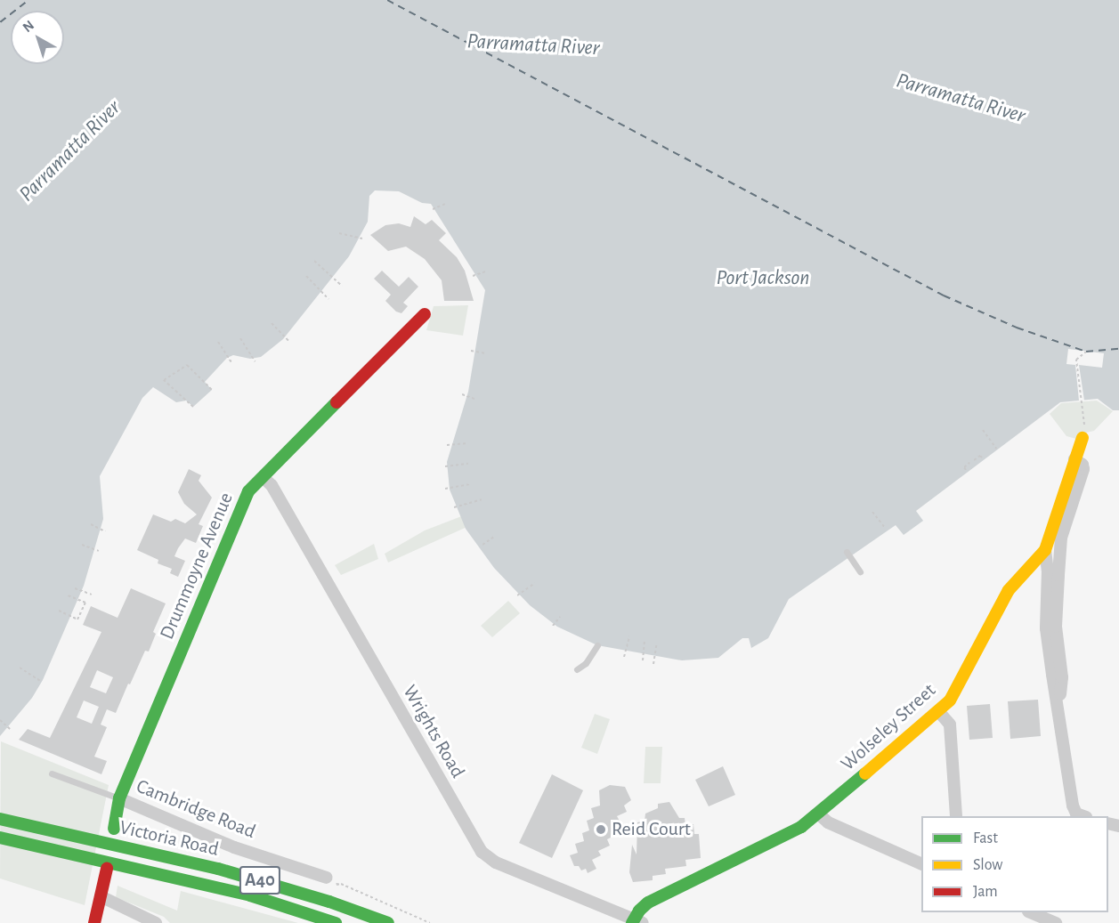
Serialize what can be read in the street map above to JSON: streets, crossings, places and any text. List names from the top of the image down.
{
  "streets": {
    "main road": [
      "Drummoyne Avenue",
      "Wolseley Street",
      "Victoria Road",
      "A40"
    ],
    "street": ["Wrights Road", "Cambridge Road"]
  },
  "crossings": [
    ["Drummoyne Avenue", "Wrights Road"],
    ["Drummoyne Avenue", "Cambridge Road"],
    ["Wolseley Street", "Wrights Road"]
  ],
  "water": ["Parramatta River", "Port Jackson"],
  "places": ["Reid Court"],
  "legend": ["Fast", "Slow", "Jam"],
  "north": "top left"
}
